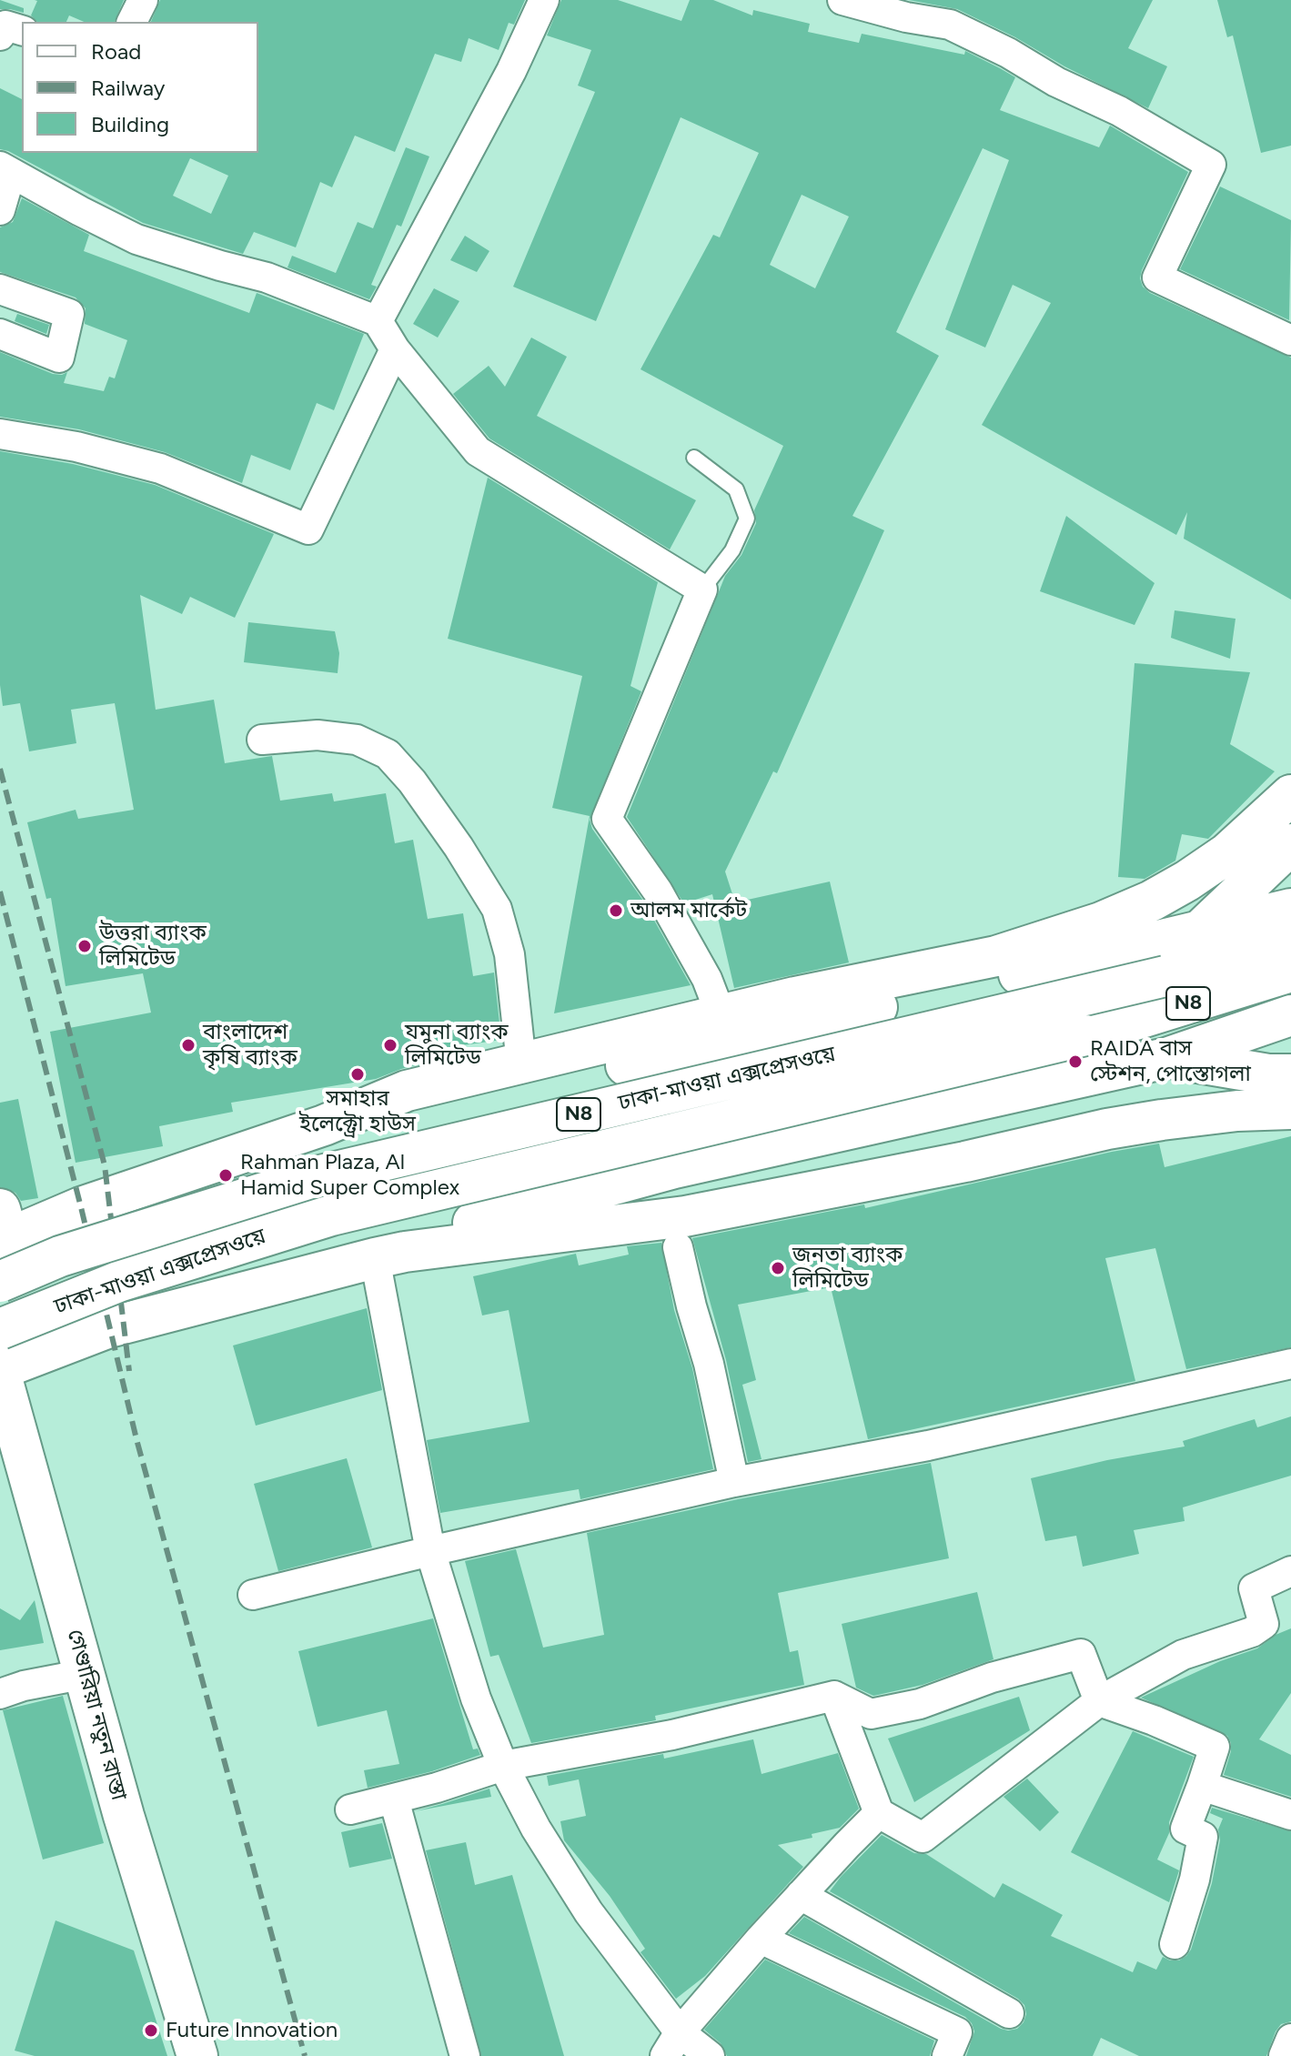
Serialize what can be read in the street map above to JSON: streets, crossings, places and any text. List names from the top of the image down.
{
  "streets": {
    "main road": ["N8", "ঢাকা-মাওয়া এক্সপ্রেসওয়ে", "গেণ্ডারিয়া নতুন রাস্তা"]
  },
  "crossings": [
    ["N8", "ঢাকা-মাওয়া এক্সপ্রেসওয়ে"]
  ],
  "places": [
    "আলম মার্কেট",
    "উত্তরা ব্যাংক লিমিটেড",
    "বাংলাদেশ কৃষি ব্যাংক",
    "যমুনা ব্যাংক লিমিটেড",
    "RAIDA বাস স্টেশন, পোস্তোগলা",
    "সমাহার ইলেক্ট্রো হাউস",
    "Rahman Plaza, Al Hamid Super Complex",
    "জনতা ব্যাংক লিমিটেড",
    "Future Innovation"
  ],
  "legend": ["Road", "Railway", "Building"]
}
